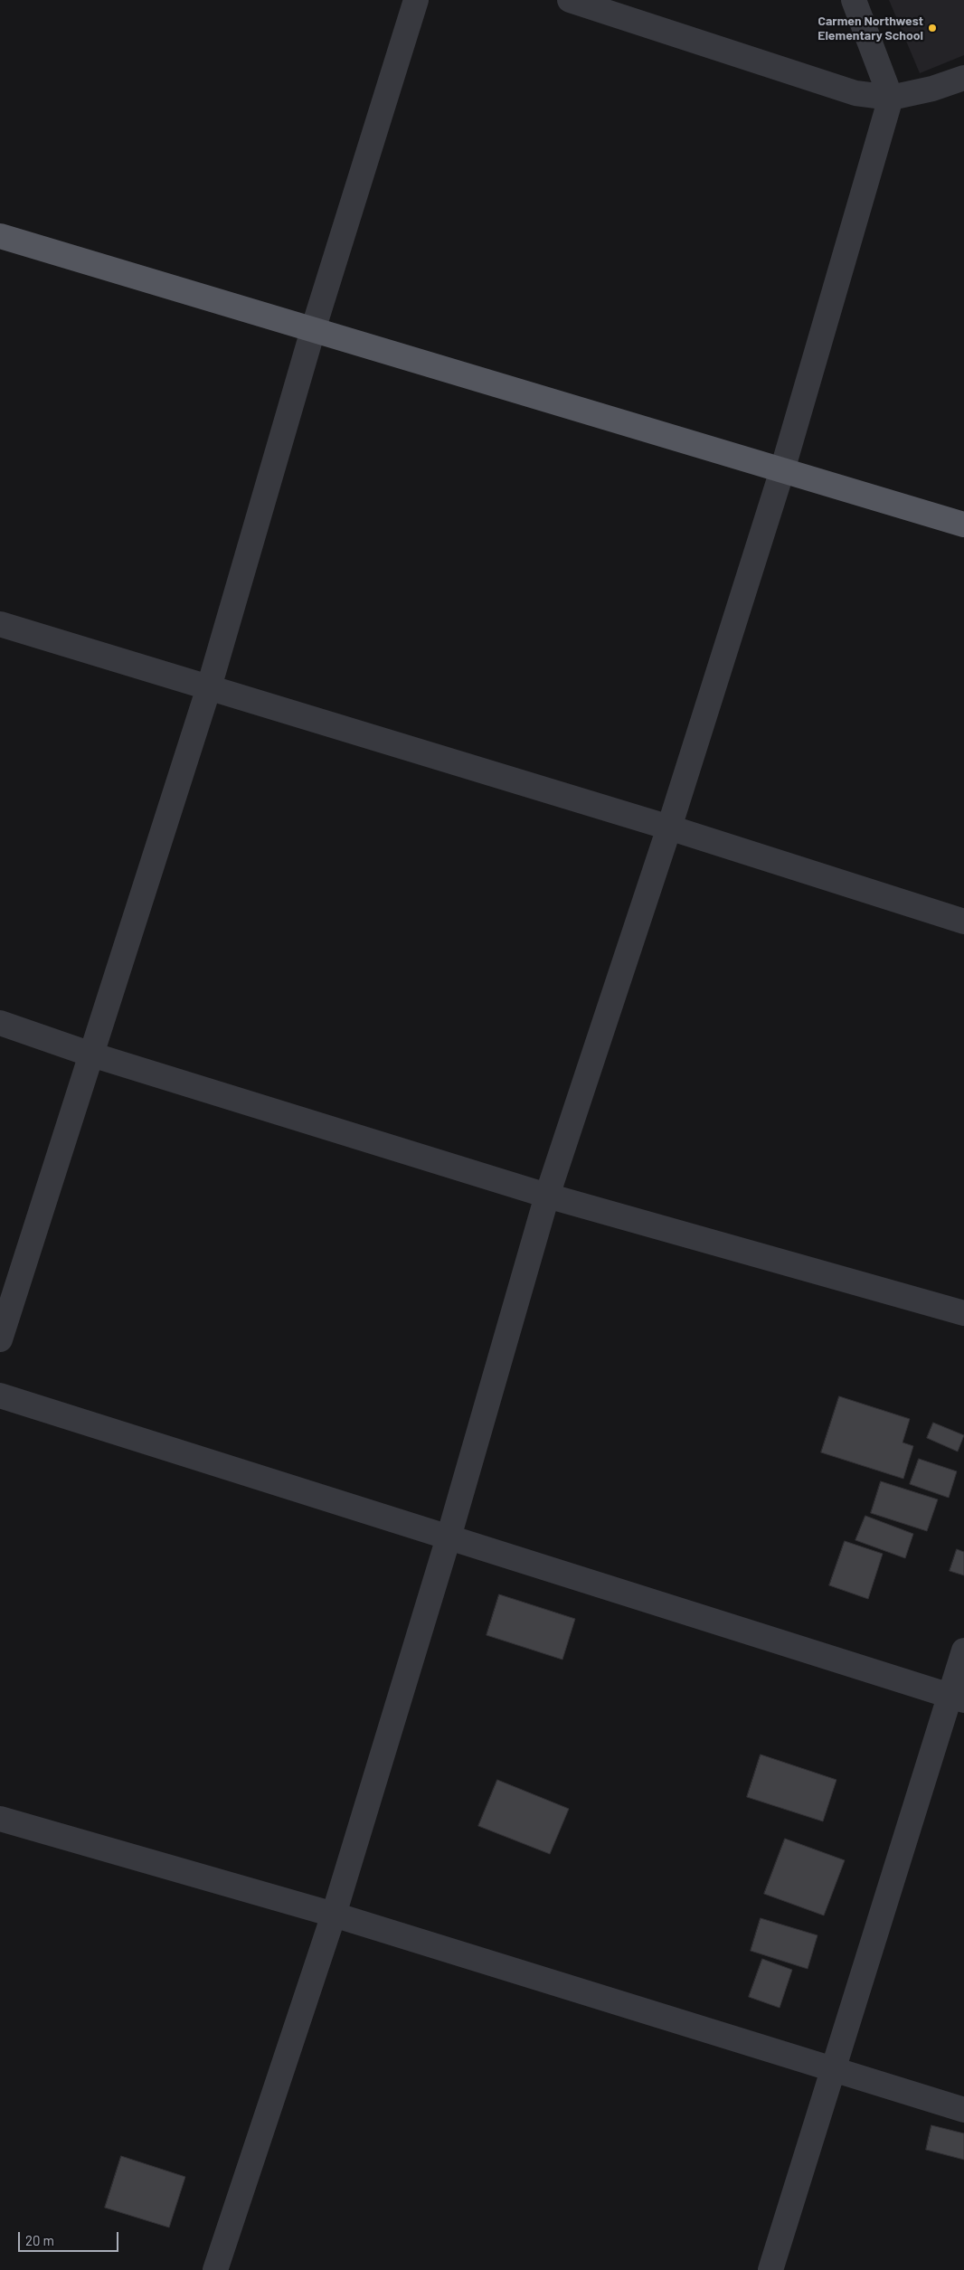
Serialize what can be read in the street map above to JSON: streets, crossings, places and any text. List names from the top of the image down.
{
  "places": ["Carmen Northwest Elementary School"],
  "scale_bar": "20 m"
}
